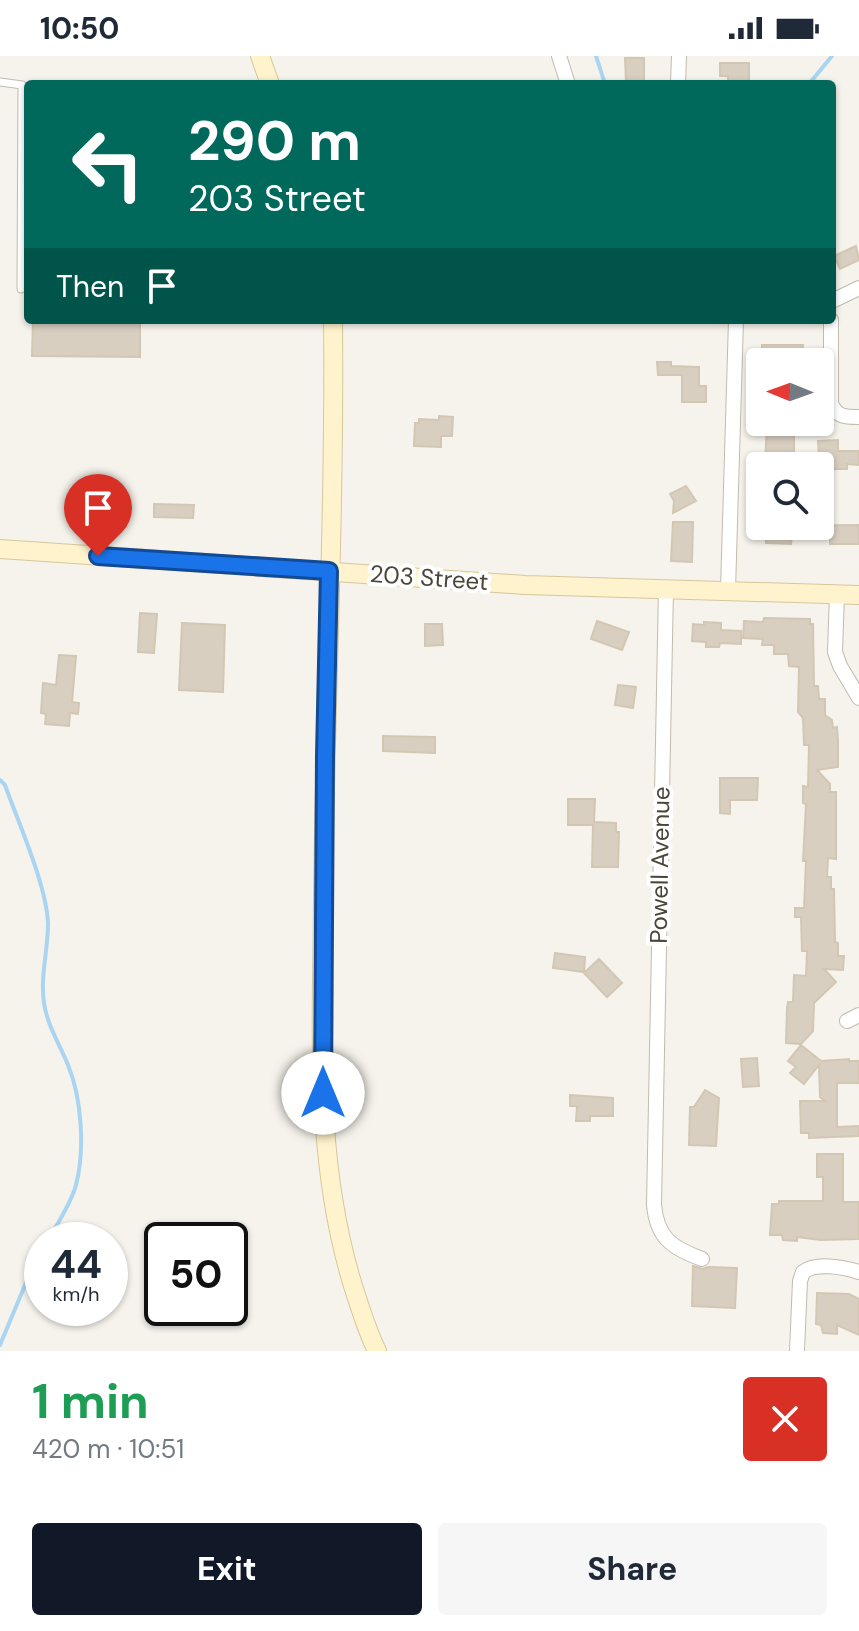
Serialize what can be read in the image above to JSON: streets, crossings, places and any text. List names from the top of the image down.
{
  "streets": {
    "main road": ["203 Street"],
    "street": ["Powell Avenue"]
  },
  "crossings": [
    ["203 Street", "Powell Avenue"]
  ],
  "north": "left",
  "page": {
    "status": "10:50",
    "turn": ["290 m", "203 Street"],
    "then": "Then",
    "speed": "44 km/h",
    "limit": "50",
    "heading": ["1 min", "420 m · 10:51"],
    "buttons": ["Exit", "Share"]
  }
}
